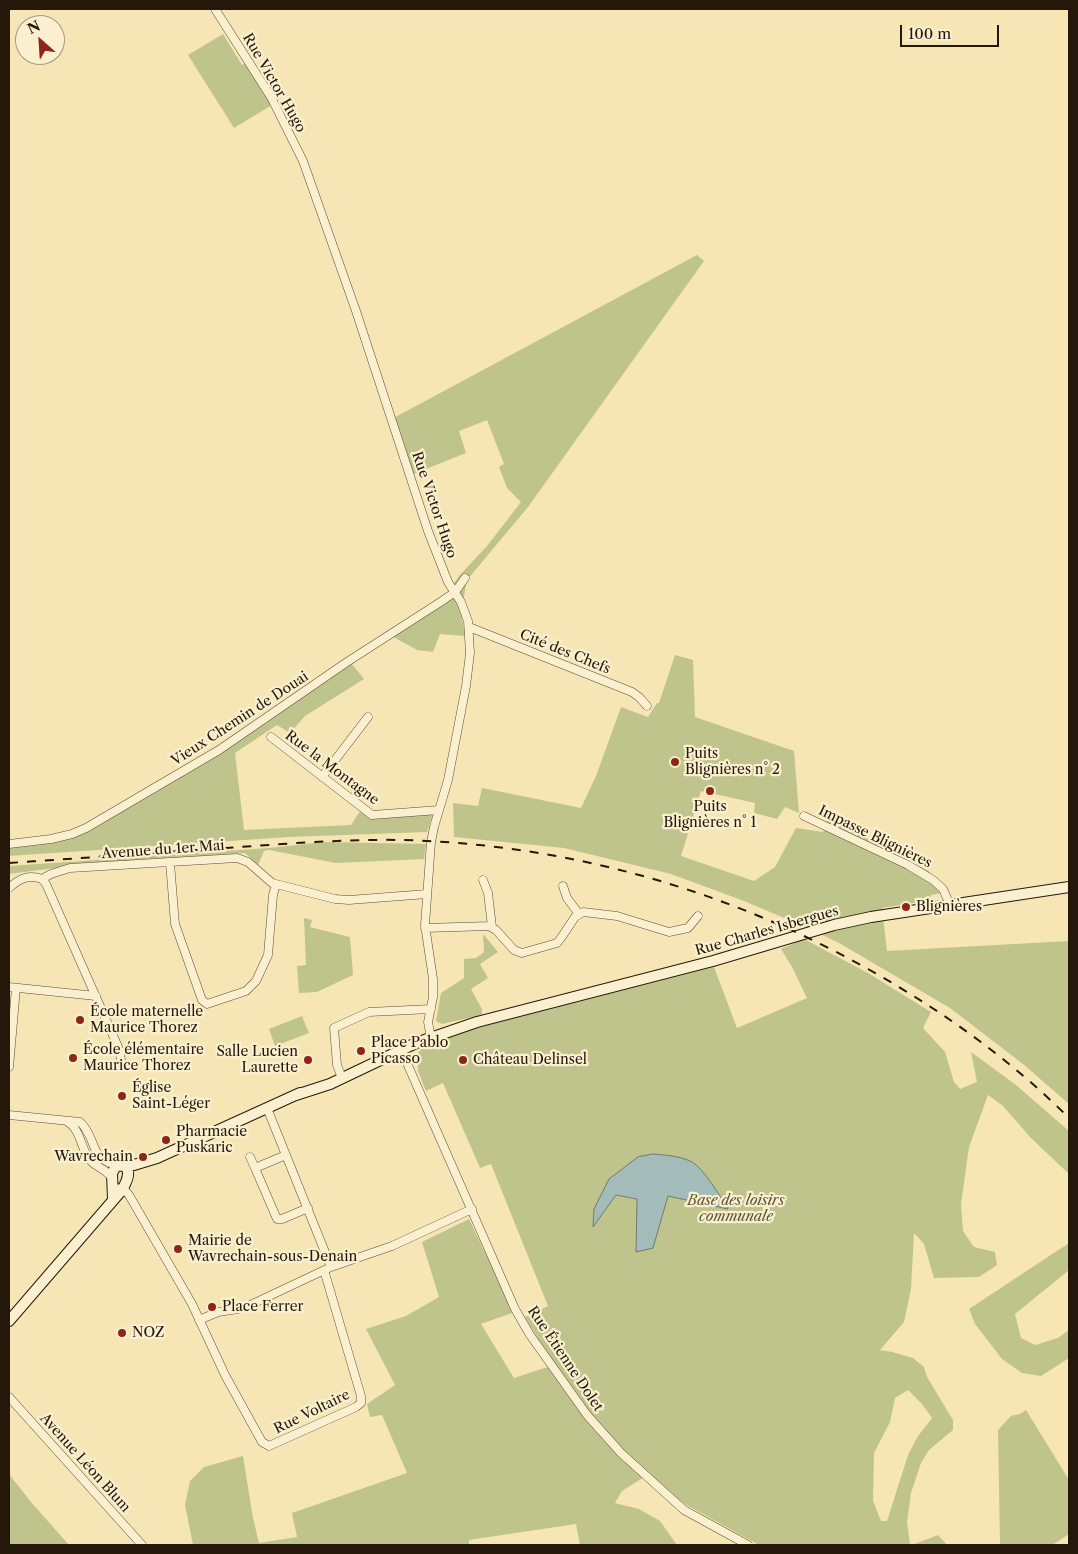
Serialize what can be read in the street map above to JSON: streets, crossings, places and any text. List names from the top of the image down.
{
  "streets": {
    "main road": ["Rue Charles Isbergues"],
    "street": [
      "Rue Victor Hugo",
      "Cité des Chefs",
      "Vieux Chemin de Douai",
      "Rue la Montagne",
      "Impasse Blignières",
      "Avenue du 1er Mai",
      "Rue Étienne Dolet",
      "Rue Voltaire",
      "Avenue Léon Blum"
    ]
  },
  "crossings": [
    ["Rue Victor Hugo", "Cité des Chefs"],
    ["Rue Victor Hugo", "Vieux Chemin de Douai"],
    ["Rue Victor Hugo", "Rue la Montagne"],
    ["Rue Victor Hugo", "Avenue du 1er Mai"],
    ["Rue Victor Hugo", "Rue Charles Isbergues"],
    ["Impasse Blignières", "Rue Charles Isbergues"],
    ["Rue Charles Isbergues", "Rue Étienne Dolet"],
    ["Rue Charles Isbergues", "Rue Voltaire"]
  ],
  "parks": ["Base des loisirs communale"],
  "places": [
    "Puits Blignières n° 2",
    "Puits Blignières n° 1",
    "Blignières",
    "École maternelle Maurice Thorez",
    "Place Pablo Picasso",
    "École élémentaire Maurice Thorez",
    "Salle Lucien Laurette",
    "Château Delinsel",
    "Église Saint-Léger",
    "Pharmacie Puskaric",
    "Wavrechain",
    "Mairie de Wavrechain-sous-Denain",
    "Place Ferrer",
    "NOZ"
  ],
  "scale_bar": "100 m",
  "north": "top left"
}
